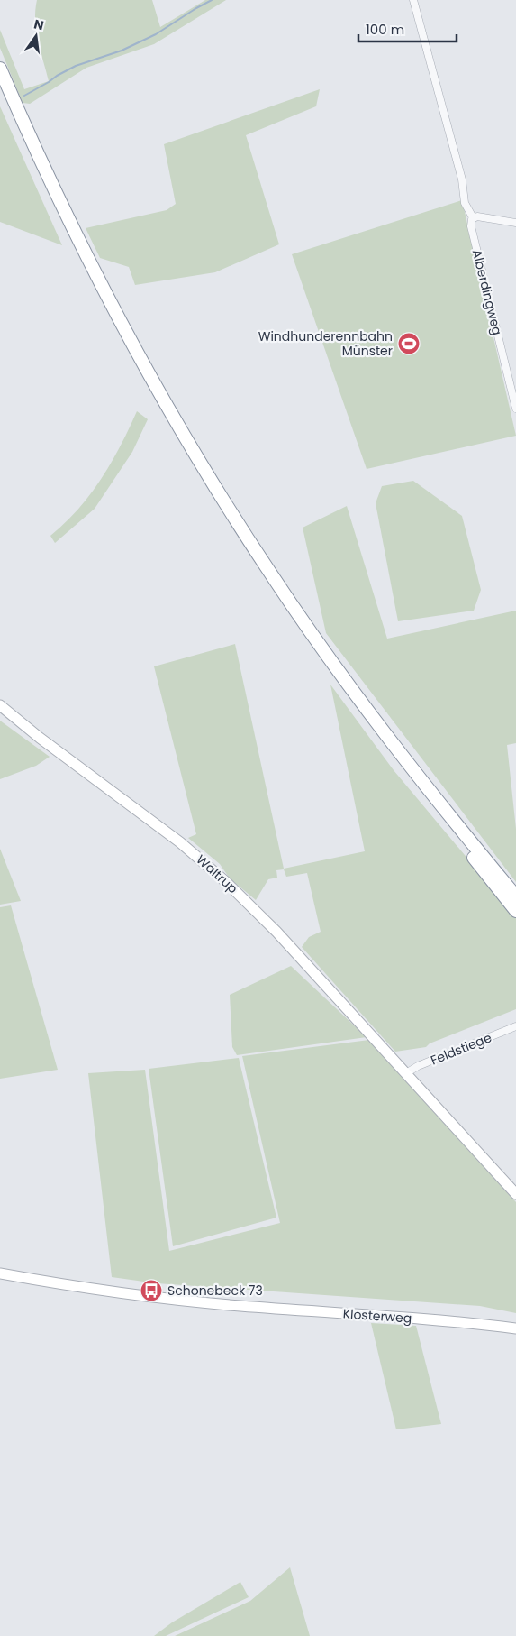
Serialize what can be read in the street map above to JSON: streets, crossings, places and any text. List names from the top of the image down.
{
  "streets": {
    "main road": ["Waltrup", "Klosterweg"],
    "street": ["Alberdingweg", "Feldstiege"]
  },
  "crossings": [
    ["Waltrup", "Feldstiege"]
  ],
  "places": {
    "sports": ["Windhunderennbahn Münster"],
    "bus stop": ["Schonebeck 73"]
  },
  "scale_bar": "100 m",
  "north": "top"
}
